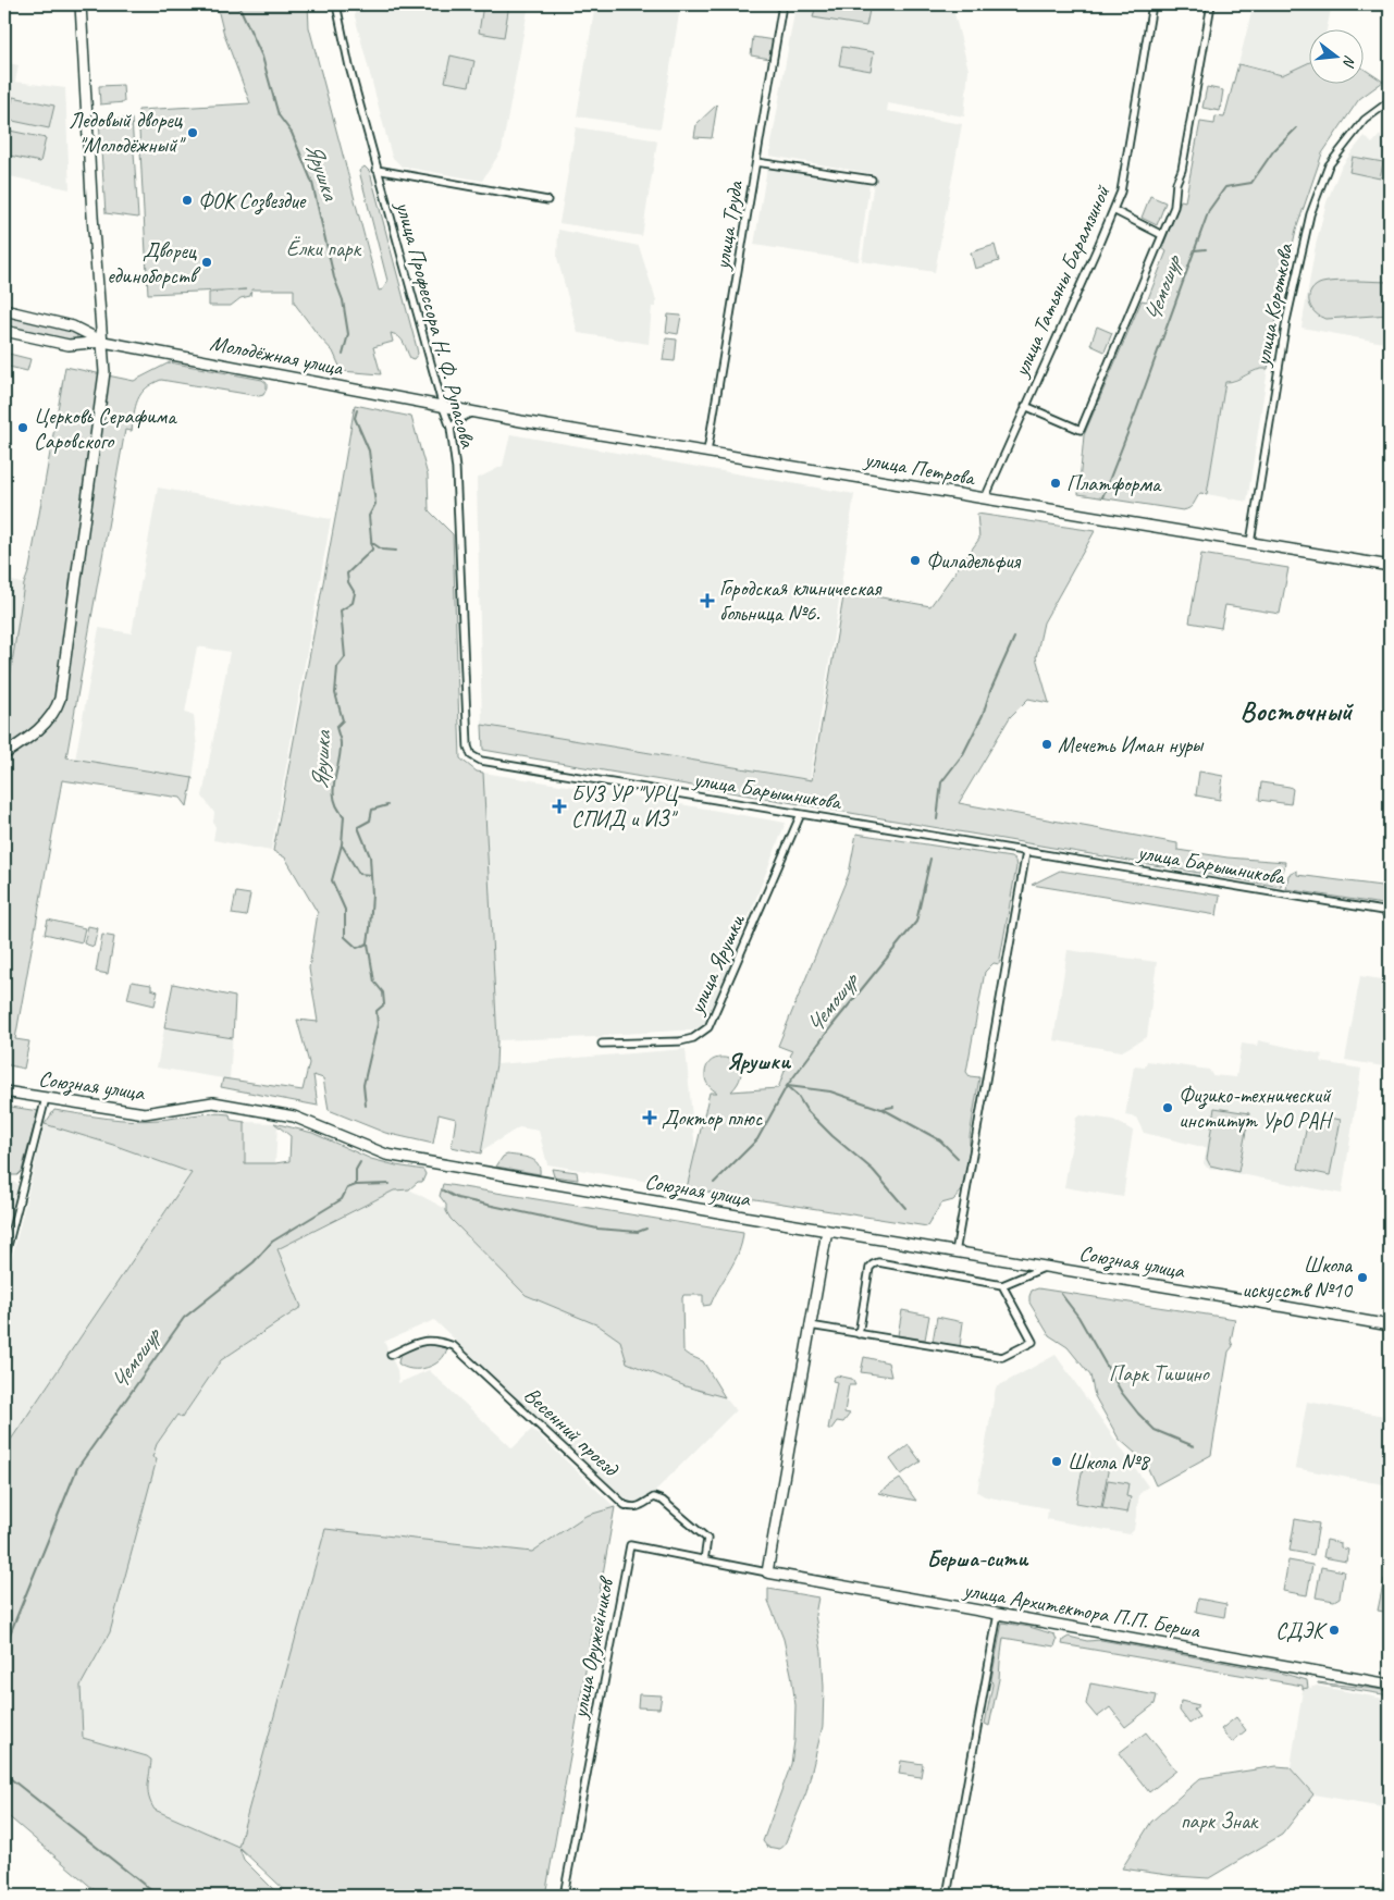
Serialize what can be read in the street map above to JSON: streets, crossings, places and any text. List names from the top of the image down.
{
  "streets": {
    "main road": [
      "Молодёжная улица",
      "улица Петрова",
      "Союзная улица",
      "улица Архитектора П.П. Берша"
    ],
    "street": [
      "улица Труда",
      "улица Татьяны Барамзиной",
      "улица Короткова",
      "улица Профессора Н. Ф. Рупасова",
      "улица Барышникова",
      "улица Ярушки",
      "Весенний проезд",
      "улица Оружейников"
    ]
  },
  "crossings": [
    ["улица Труда", "улица Петрова"],
    ["улица Татьяны Барамзиной", "улица Петрова"],
    ["улица Короткова", "улица Петрова"],
    ["улица Профессора Н. Ф. Рупасова", "Молодёжная улица"],
    ["улица Профессора Н. Ф. Рупасова", "улица Петрова"],
    ["улица Профессора Н. Ф. Рупасова", "улица Барышникова"],
    ["Молодёжная улица", "улица Петрова"],
    ["улица Барышникова", "улица Ярушки"],
    ["Весенний проезд", "улица Оружейников"],
    ["улица Архитектора П.П. Берша", "улица Оружейников"]
  ],
  "districts": ["Восточный", "Ярушки", "Берша-сити"],
  "water": ["Ярушка", "Чемошур"],
  "parks": ["Ёлки парк", "Парк Тишино", "парк Знак"],
  "places": {
    "other": [
      "Ледовый дворец \"Молодёжный\"",
      "ФОК Созвездие",
      "Дворец единоборств",
      "Церковь Серафима Саровского",
      "Платформа",
      "Филадельфия",
      "Мечеть Иман нуры",
      "Физико-технический институт УрО РАН",
      "Школа искусств №10",
      "Школа №8",
      "СДЭК"
    ],
    "health": ["Городская клиническая больница №6.", "БУЗ УР \"УРЦ СПИД и ИЗ\"", "Доктор плюс"]
  },
  "north": "right"
}
